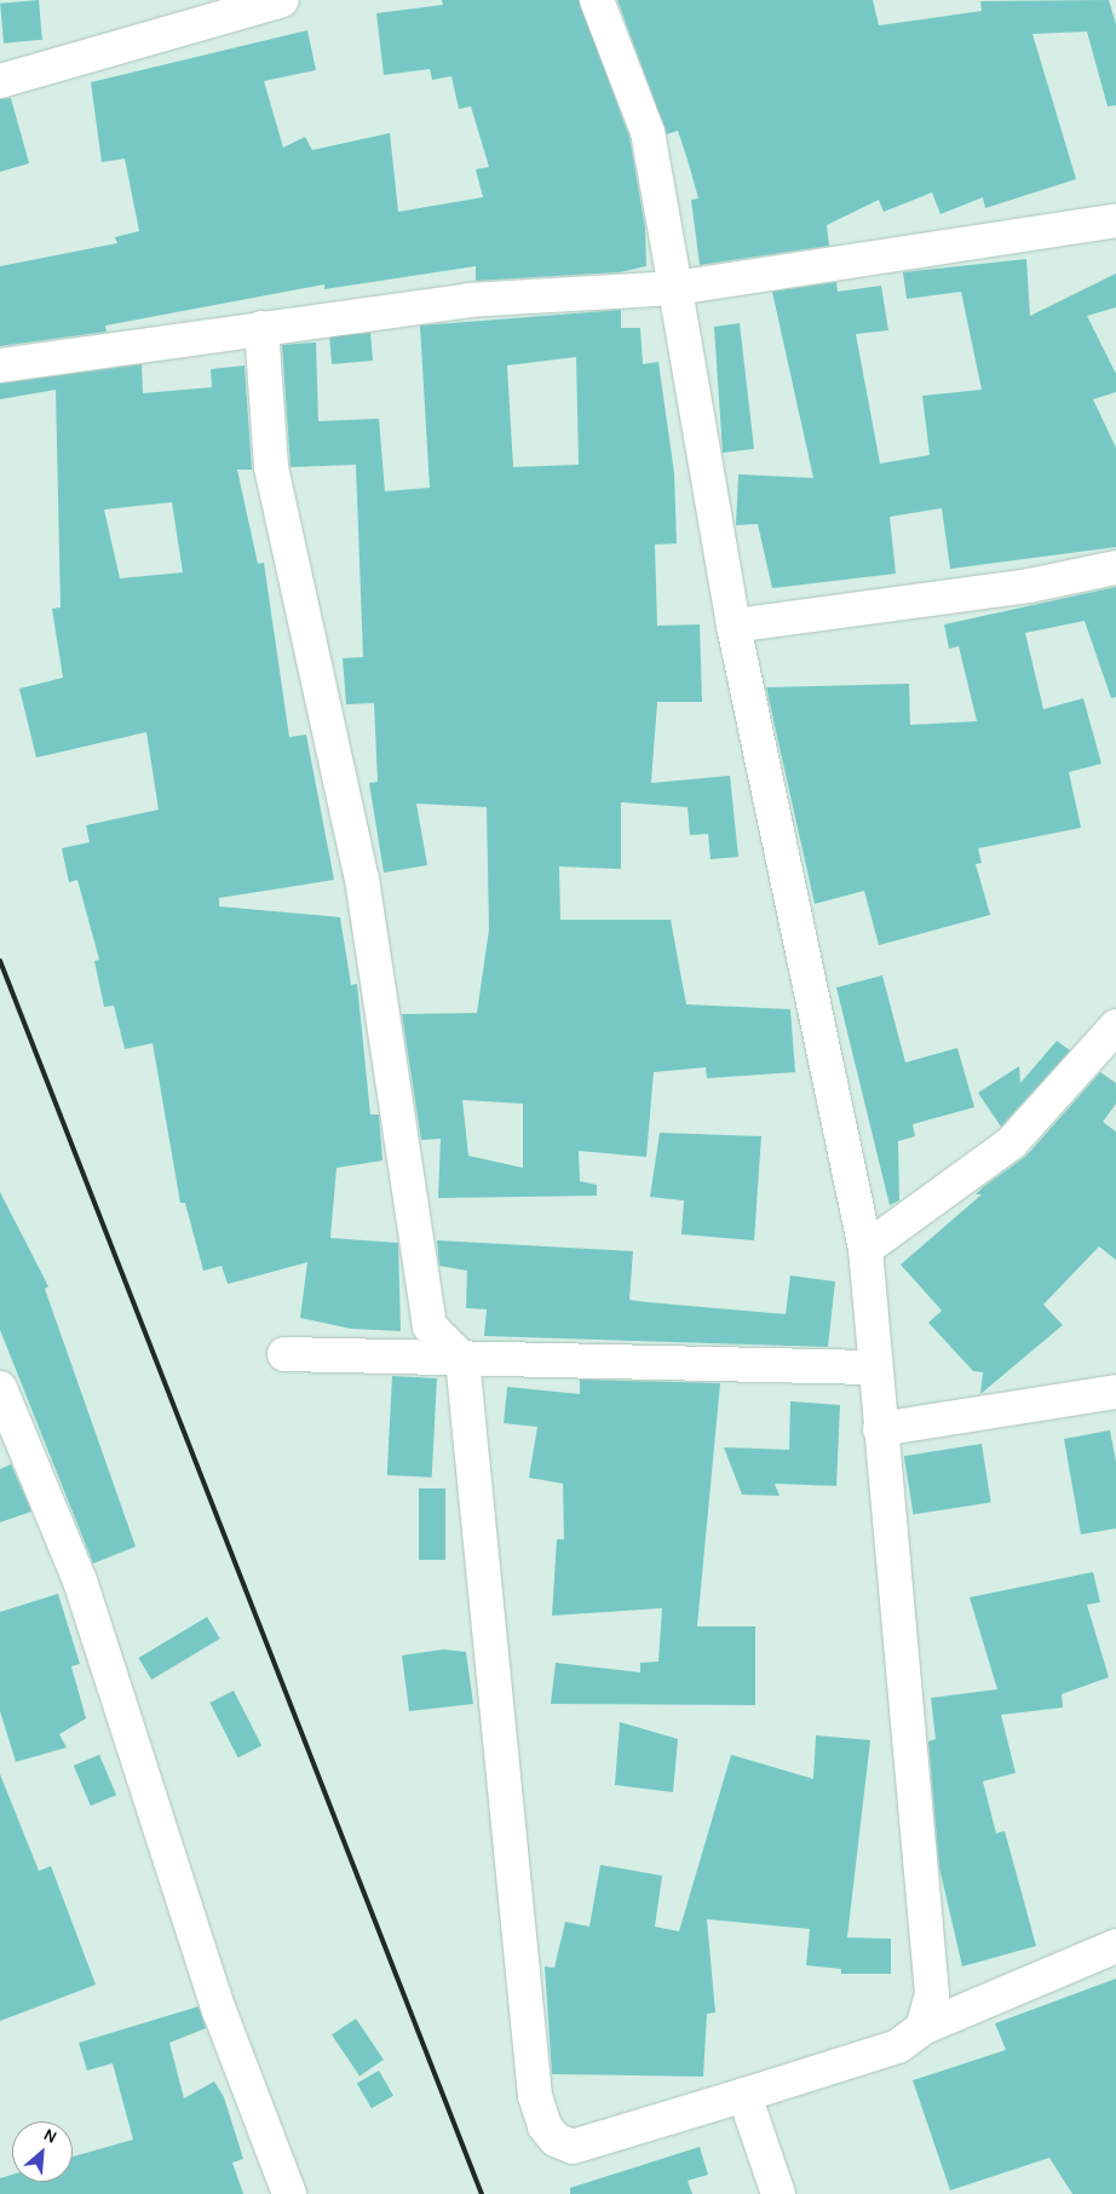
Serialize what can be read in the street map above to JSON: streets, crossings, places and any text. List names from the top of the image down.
{
  "north": "top right"
}
